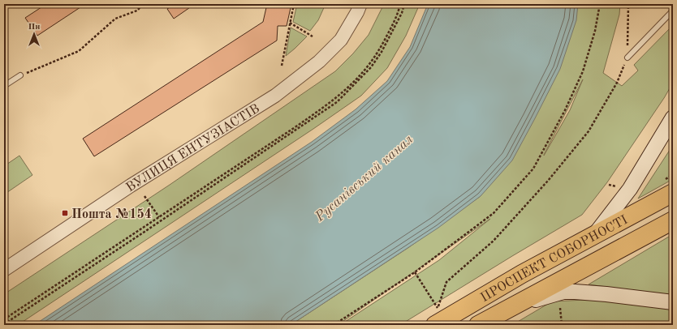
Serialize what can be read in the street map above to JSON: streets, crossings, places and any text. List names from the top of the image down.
{
  "streets": {
    "highway": ["ПРОСПЕКТ СОБОРНОСТІ"],
    "street": ["ВУЛИЦЯ ЕНТУЗІАСТІВ"]
  },
  "water": ["Русанівський канал"],
  "places": {
    "transit": ["Пошта №154"]
  },
  "north": "top"
}
